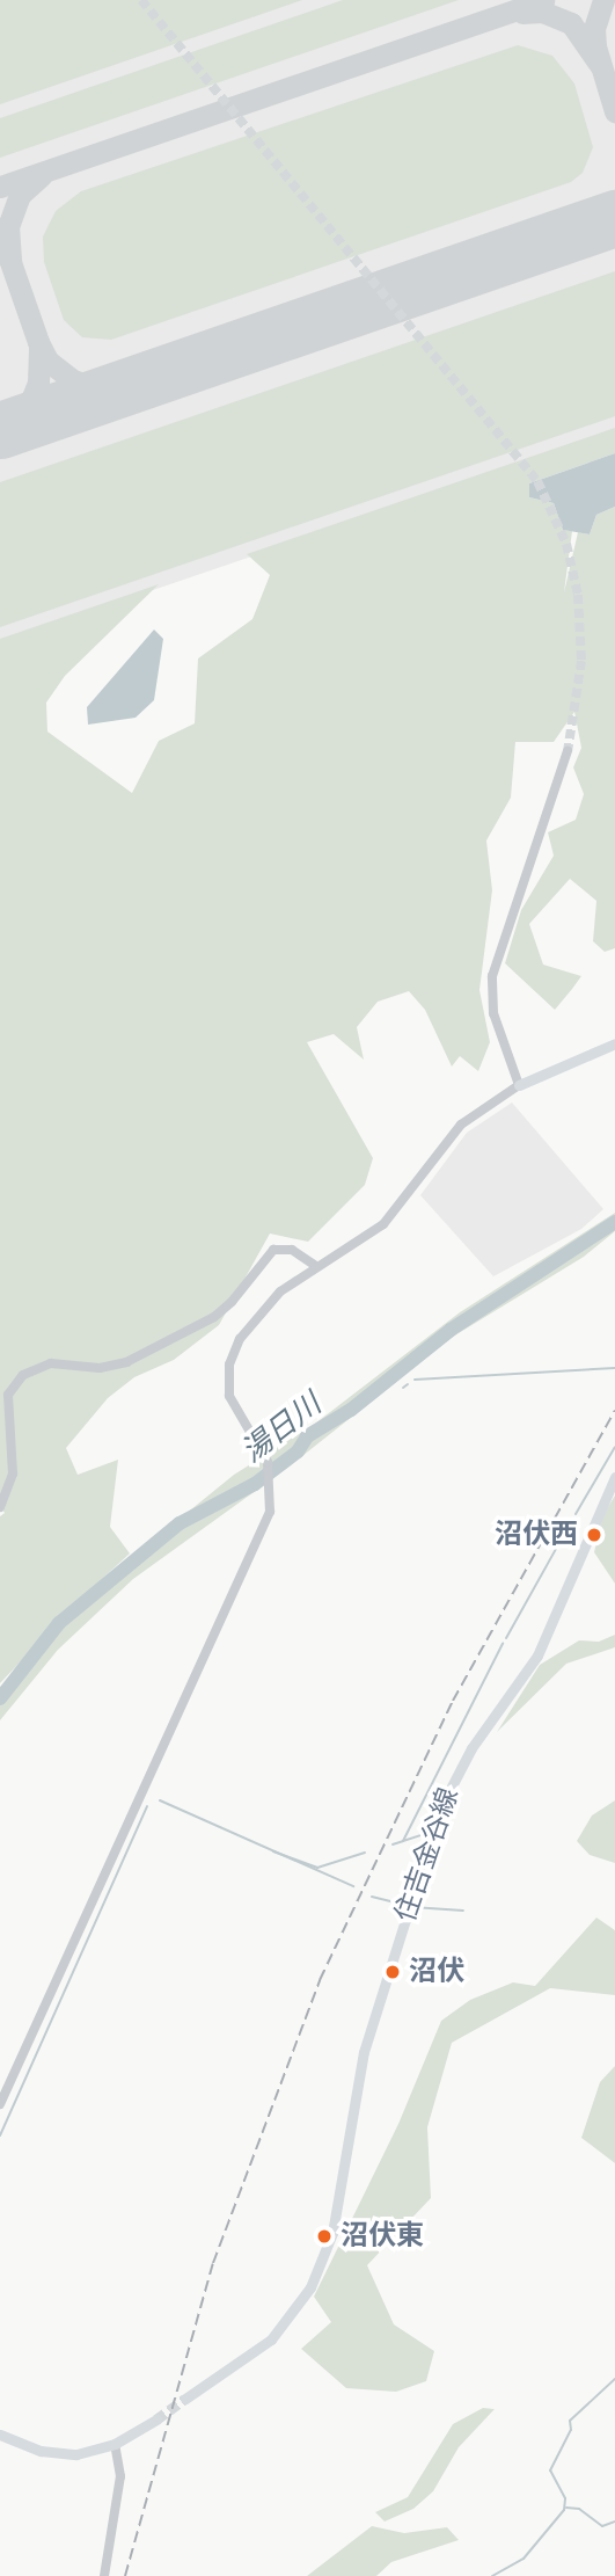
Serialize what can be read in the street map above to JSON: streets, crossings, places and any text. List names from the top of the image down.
{
  "streets": {
    "main road": ["住吉金谷線"]
  },
  "water": ["湯日川"],
  "places": ["沼伏西", "沼伏", "沼伏東"]
}
